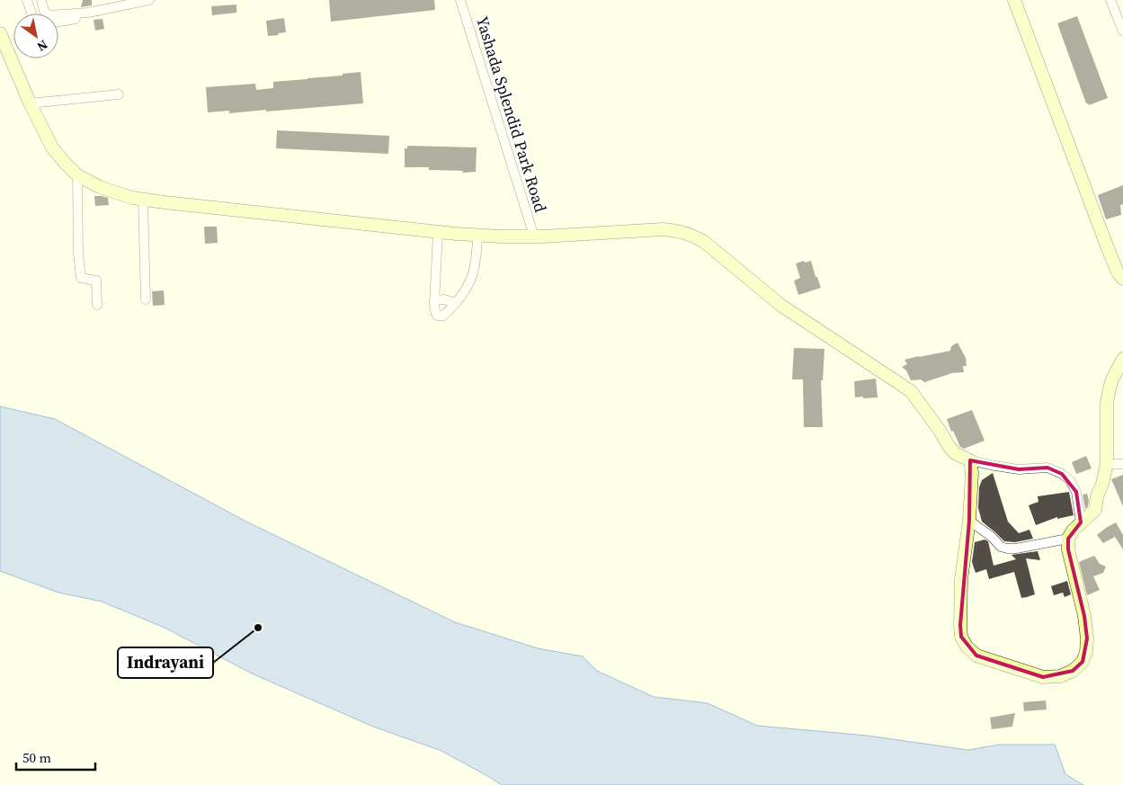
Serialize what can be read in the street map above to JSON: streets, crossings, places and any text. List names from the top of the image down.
{
  "streets": {
    "street": ["Yashada Splendid Park Road"]
  },
  "places": ["Indrayani"],
  "scale_bar": "50 m",
  "north": "bottom right"
}
